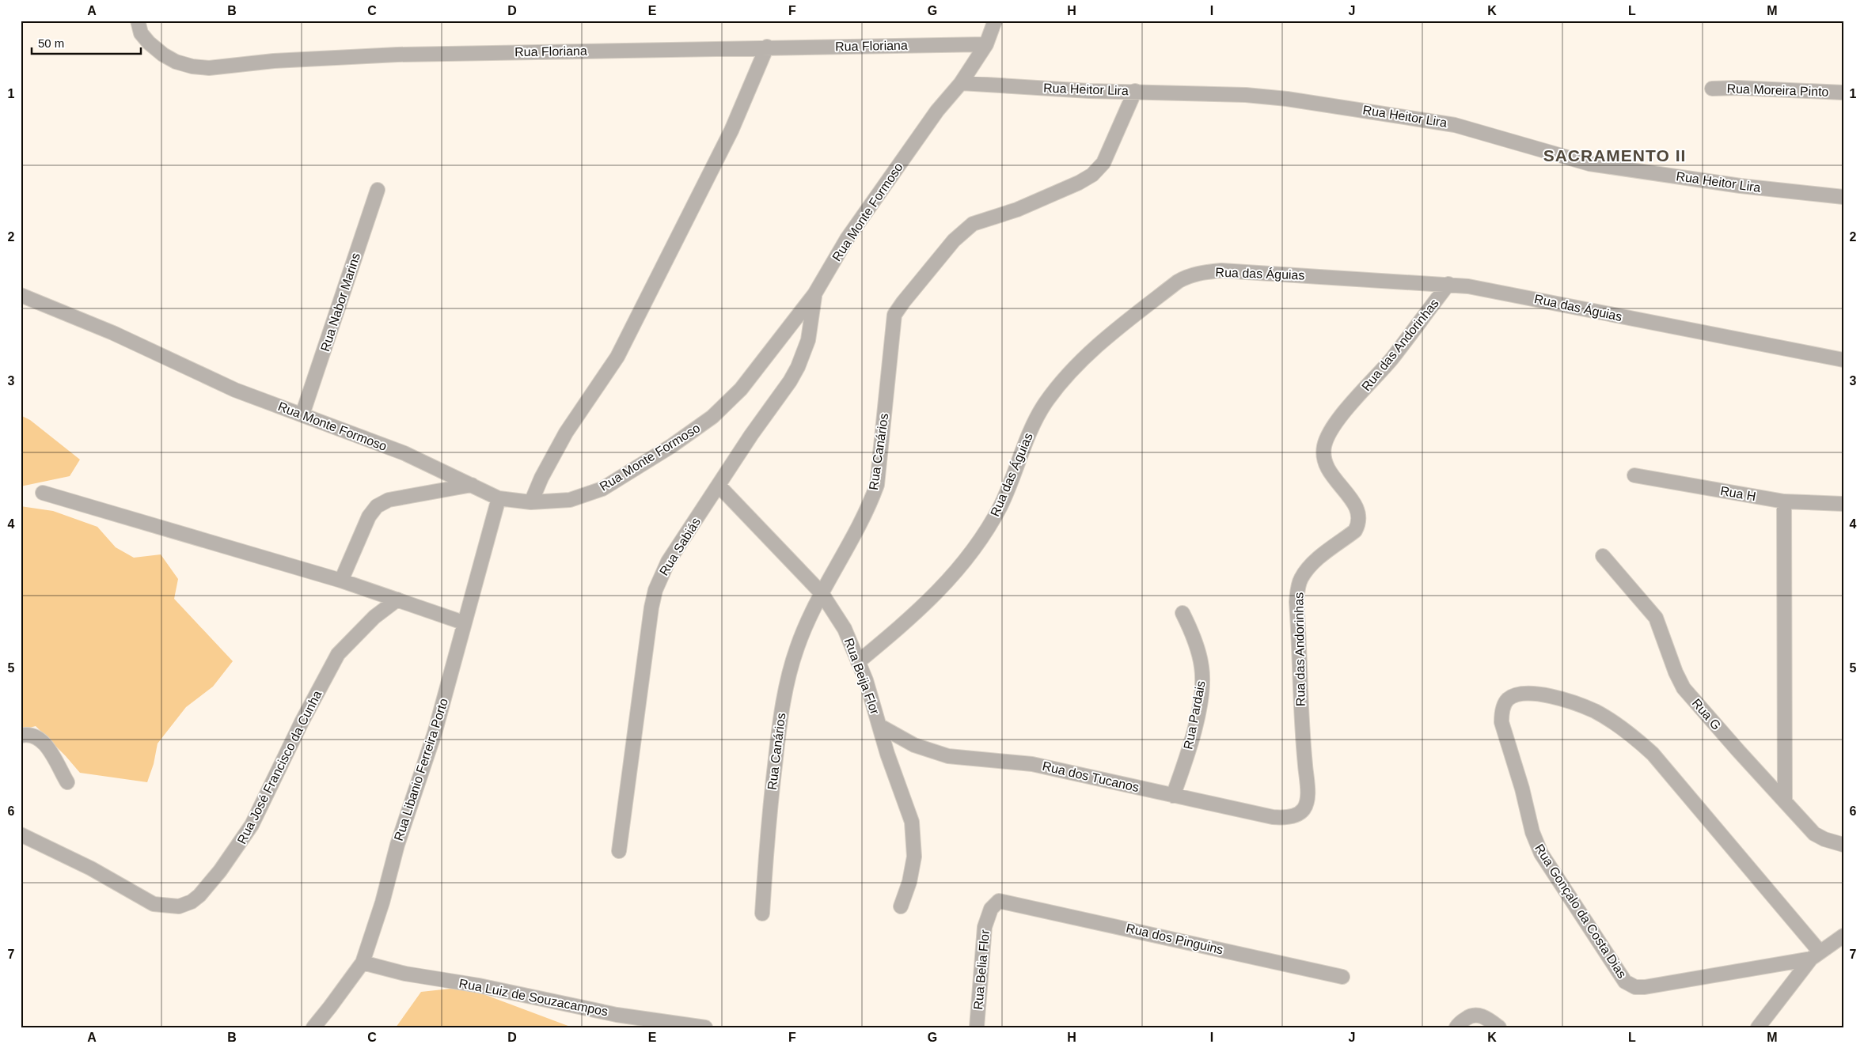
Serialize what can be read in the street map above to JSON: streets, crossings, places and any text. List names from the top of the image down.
{
  "streets": {
    "street": [
      "Rua Floriana",
      "Rua Heitor Lira",
      "Rua Moreira Pinto",
      "Rua Monte Formoso",
      "Rua das Águias",
      "Rua Nabor Marins",
      "Rua das Andorinhas",
      "Rua Canários",
      "Rua H",
      "Rua Sabiás",
      "Rua Beija Flor",
      "Rua G",
      "Rua Pardais",
      "Rua José Francisco da Cunha",
      "Rua Libanio Ferreira Porto",
      "Rua dos Tucanos",
      "Rua Gonçalo da Costa Dias",
      "Rua dos Pinguins",
      "Rua Belia Flor",
      "Rua Luiz de Souzacampos"
    ]
  },
  "crossings": [
    ["Rua Floriana", "Rua Monte Formoso"],
    ["Rua Heitor Lira", "Rua Monte Formoso"],
    ["Rua Heitor Lira", "Rua Canários"],
    ["Rua Monte Formoso", "Rua Nabor Marins"],
    ["Rua Monte Formoso", "Rua Sabiás"],
    ["Rua Monte Formoso", "Rua Libanio Ferreira Porto"],
    ["Rua das Águias", "Rua das Andorinhas"],
    ["Rua das Águias", "Rua Beija Flor"],
    ["Rua das Andorinhas", "Rua dos Tucanos"],
    ["Rua Canários", "Rua Beija Flor"],
    ["Rua Sabiás", "Rua Beija Flor"],
    ["Rua Beija Flor", "Rua dos Tucanos"],
    ["Rua Pardais", "Rua dos Tucanos"],
    ["Rua Libanio Ferreira Porto", "Rua Luiz de Souzacampos"],
    ["Rua dos Pinguins", "Rua Belia Flor"]
  ],
  "districts": ["SACRAMENTO II"],
  "scale_bar": "50 m",
  "grid": {
    "columns": [
      "A",
      "B",
      "C",
      "D",
      "E",
      "F",
      "G",
      "H",
      "I",
      "J",
      "K",
      "L",
      "M"
    ],
    "rows": [
      "1",
      "2",
      "3",
      "4",
      "5",
      "6",
      "7"
    ]
  }
}
